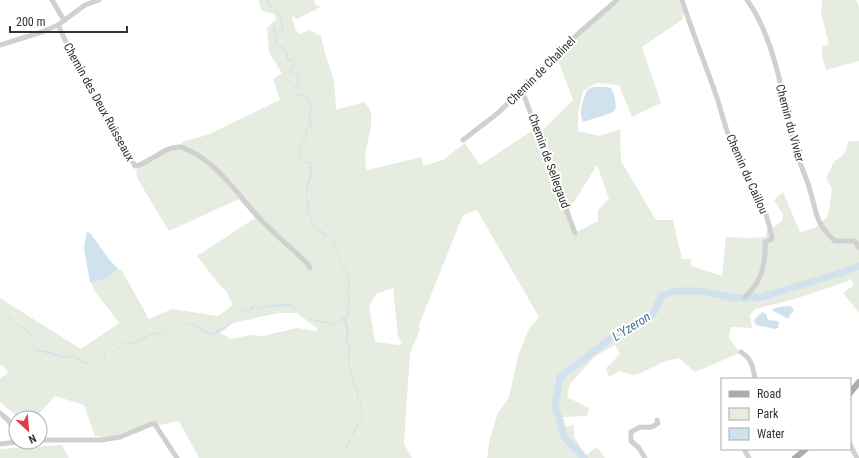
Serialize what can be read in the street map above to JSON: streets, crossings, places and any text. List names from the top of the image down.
{
  "streets": {
    "street": [
      "Chemin de Chalinel",
      "Chemin des Deux Ruisseaux",
      "Chemin du Vivier",
      "Chemin de Sellegaud",
      "Chemin du Caillou"
    ]
  },
  "crossings": [
    ["Chemin de Chalinel", "Chemin de Sellegaud"]
  ],
  "water": ["L'Yzeron"],
  "legend": ["Road", "Park", "Water"],
  "scale_bar": "200 m",
  "north": "bottom right"
}
